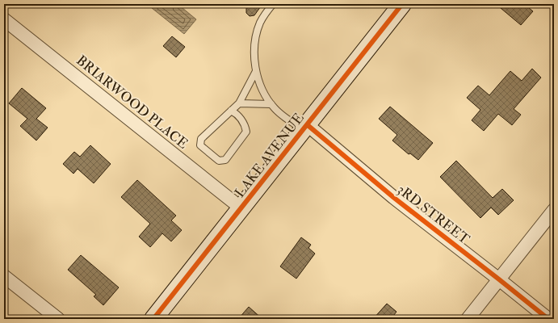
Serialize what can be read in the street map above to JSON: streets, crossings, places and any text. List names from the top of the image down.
{
  "streets": {
    "main road": ["LAKE AVENUE"],
    "street": ["BRIARWOOD PLACE", "3RD STREET"]
  },
  "crossings": [
    ["BRIARWOOD PLACE", "LAKE AVENUE"],
    ["LAKE AVENUE", "3RD STREET"]
  ]
}
